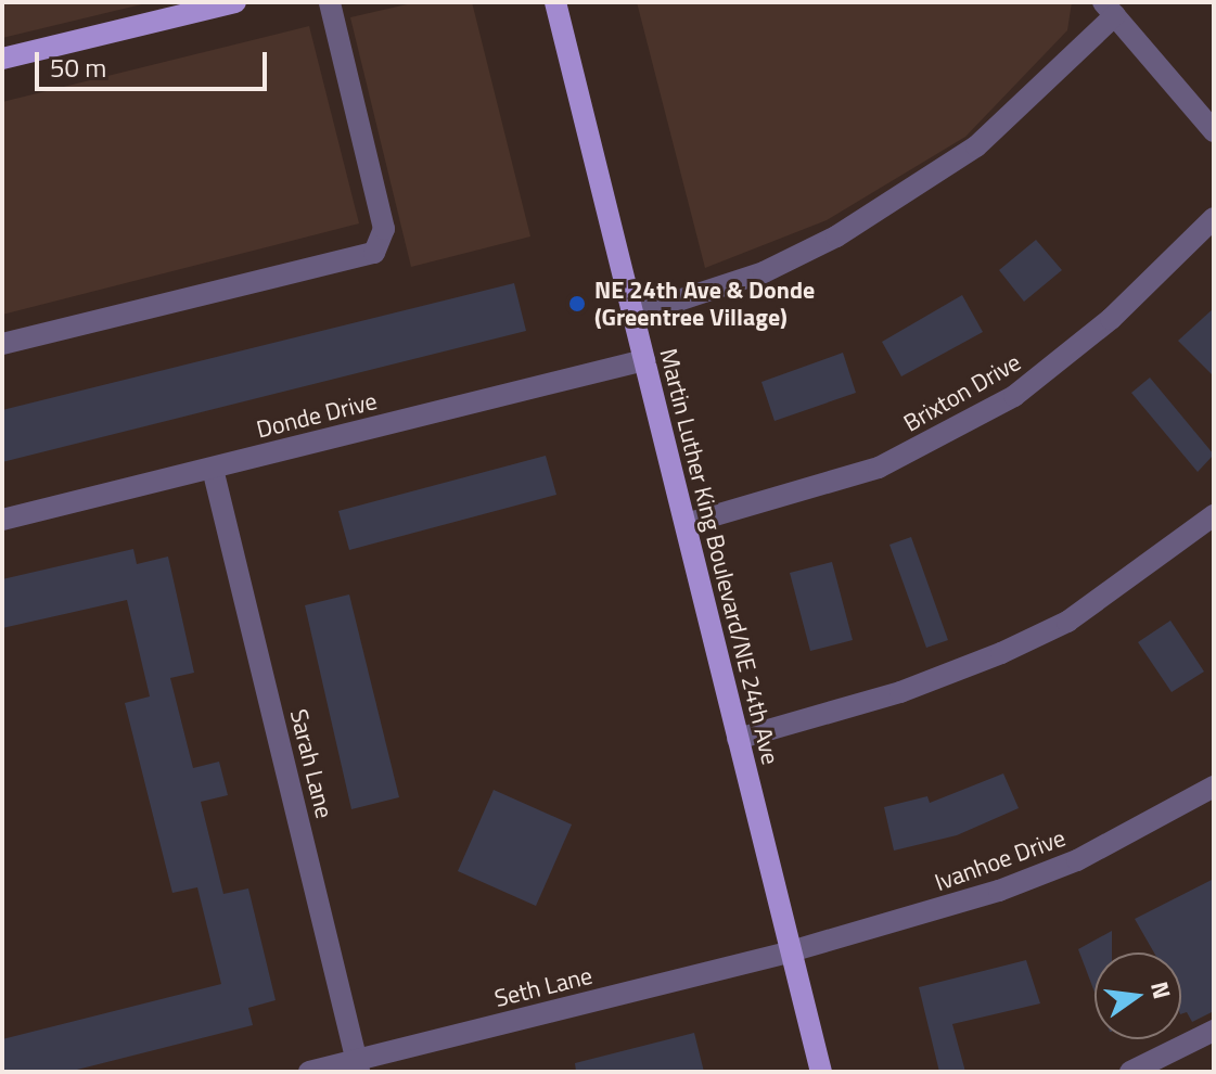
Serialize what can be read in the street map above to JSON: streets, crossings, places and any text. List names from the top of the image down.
{
  "streets": {
    "main road": ["Martin Luther King Boulevard/NE 24th Ave"],
    "street": [
      "Brixton Drive",
      "Donde Drive",
      "Sarah Lane",
      "Ivanhoe Drive",
      "Seth Lane"
    ]
  },
  "crossings": [
    ["Brixton Drive", "Martin Luther King Boulevard/NE 24th Ave"],
    ["Donde Drive", "Martin Luther King Boulevard/NE 24th Ave"],
    ["Donde Drive", "Sarah Lane"],
    ["Martin Luther King Boulevard/NE 24th Ave", "Ivanhoe Drive"],
    ["Martin Luther King Boulevard/NE 24th Ave", "Seth Lane"],
    ["Sarah Lane", "Seth Lane"],
    ["Ivanhoe Drive", "Seth Lane"]
  ],
  "places": ["NE 24th Ave & Donde (Greentree Village)"],
  "scale_bar": "50 m",
  "north": "right"
}
